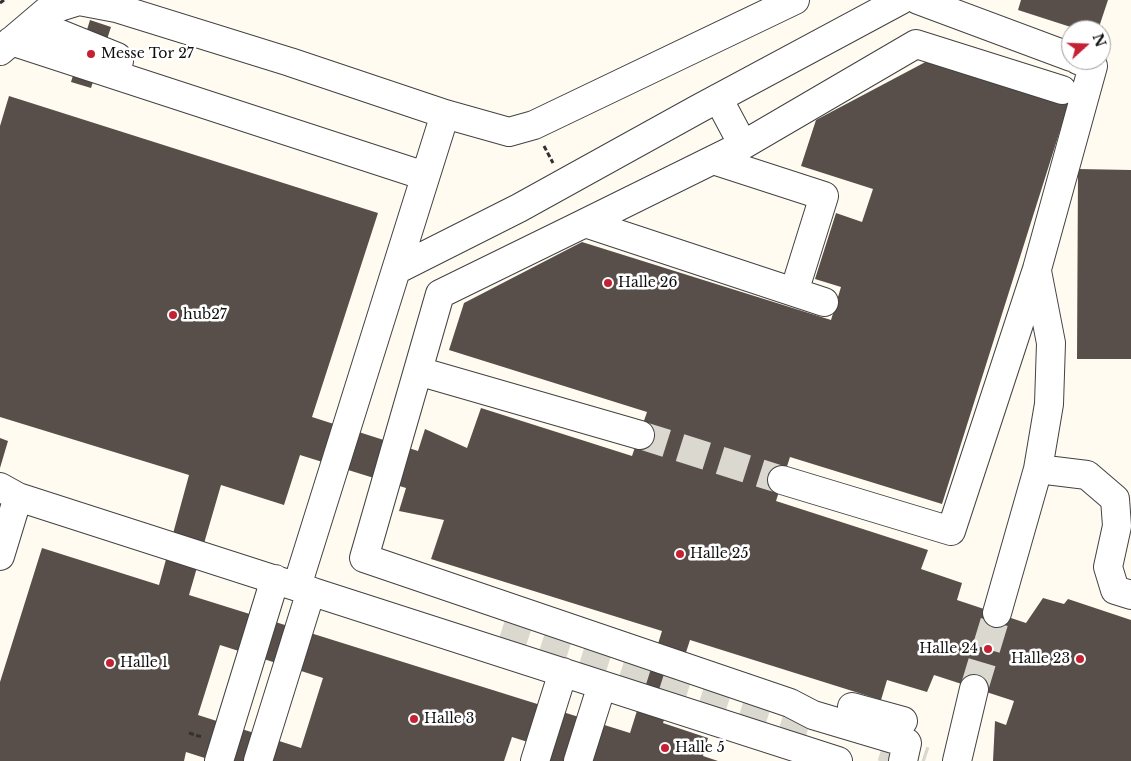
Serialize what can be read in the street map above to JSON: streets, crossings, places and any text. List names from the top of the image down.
{
  "places": [
    "Messe Tor 27",
    "Halle 26",
    "hub27",
    "Halle 25",
    "Halle 24",
    "Halle 23",
    "Halle 1",
    "Halle 3",
    "Halle 5"
  ],
  "north": "right"
}
